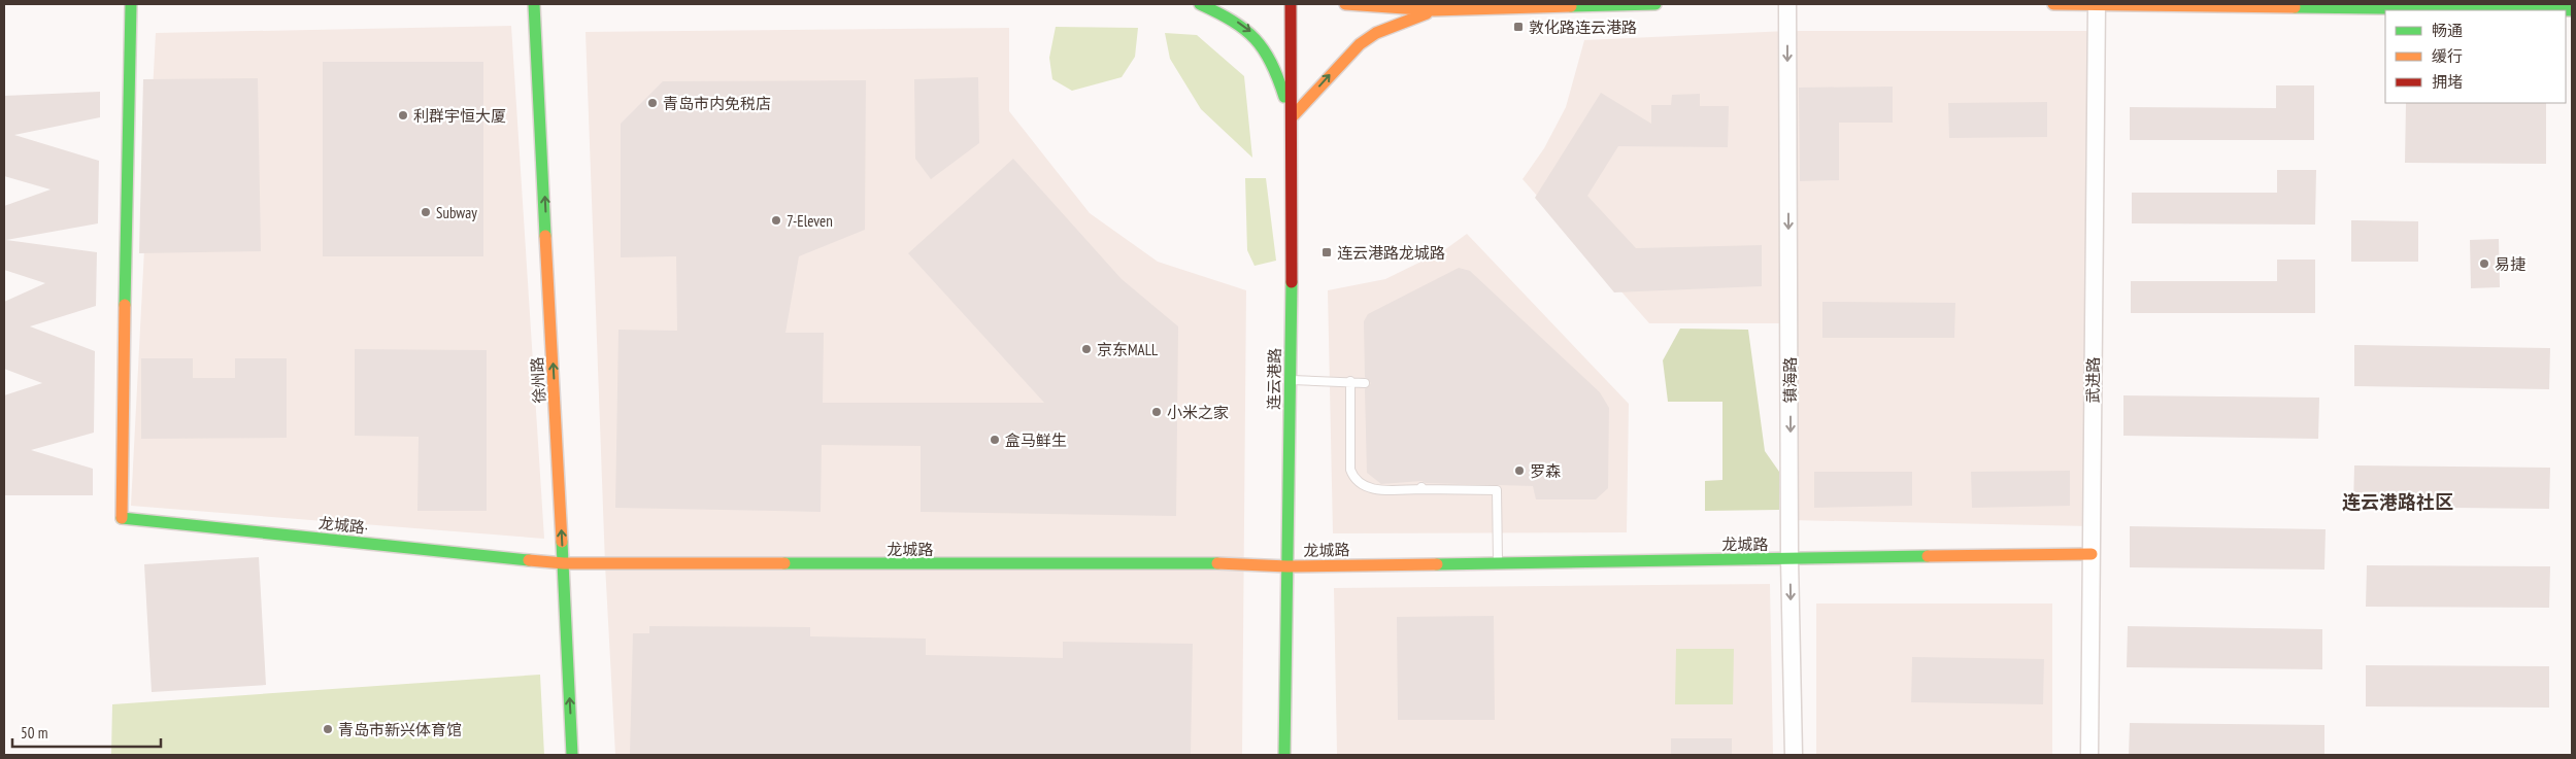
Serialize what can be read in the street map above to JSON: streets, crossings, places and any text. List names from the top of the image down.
{
  "streets": {
    "street": [
      "连云港路",
      "徐州路",
      "镇海路",
      "武进路",
      "龙城路·",
      "龙城路"
    ]
  },
  "crossings": [
    ["连云港路", "龙城路"],
    ["徐州路", "龙城路·"],
    ["徐州路", "龙城路"],
    ["镇海路", "龙城路"],
    ["武进路", "龙城路"],
    ["龙城路·", "龙城路"]
  ],
  "one_way": ["徐州路", "镇海路"],
  "districts": ["连云港路社区"],
  "places": {
    "transit": ["敦化路连云港路", "连云港路龙城路"],
    "other": [
      "青岛市内免税店",
      "利群宇恒大厦",
      "Subway",
      "7-Eleven",
      "易捷",
      "京东MALL",
      "小米之家",
      "盒马鲜生",
      "罗森",
      "青岛市新兴体育馆"
    ]
  },
  "legend": ["畅通", "缓行", "拥堵"],
  "scale_bar": "50 m"
}
